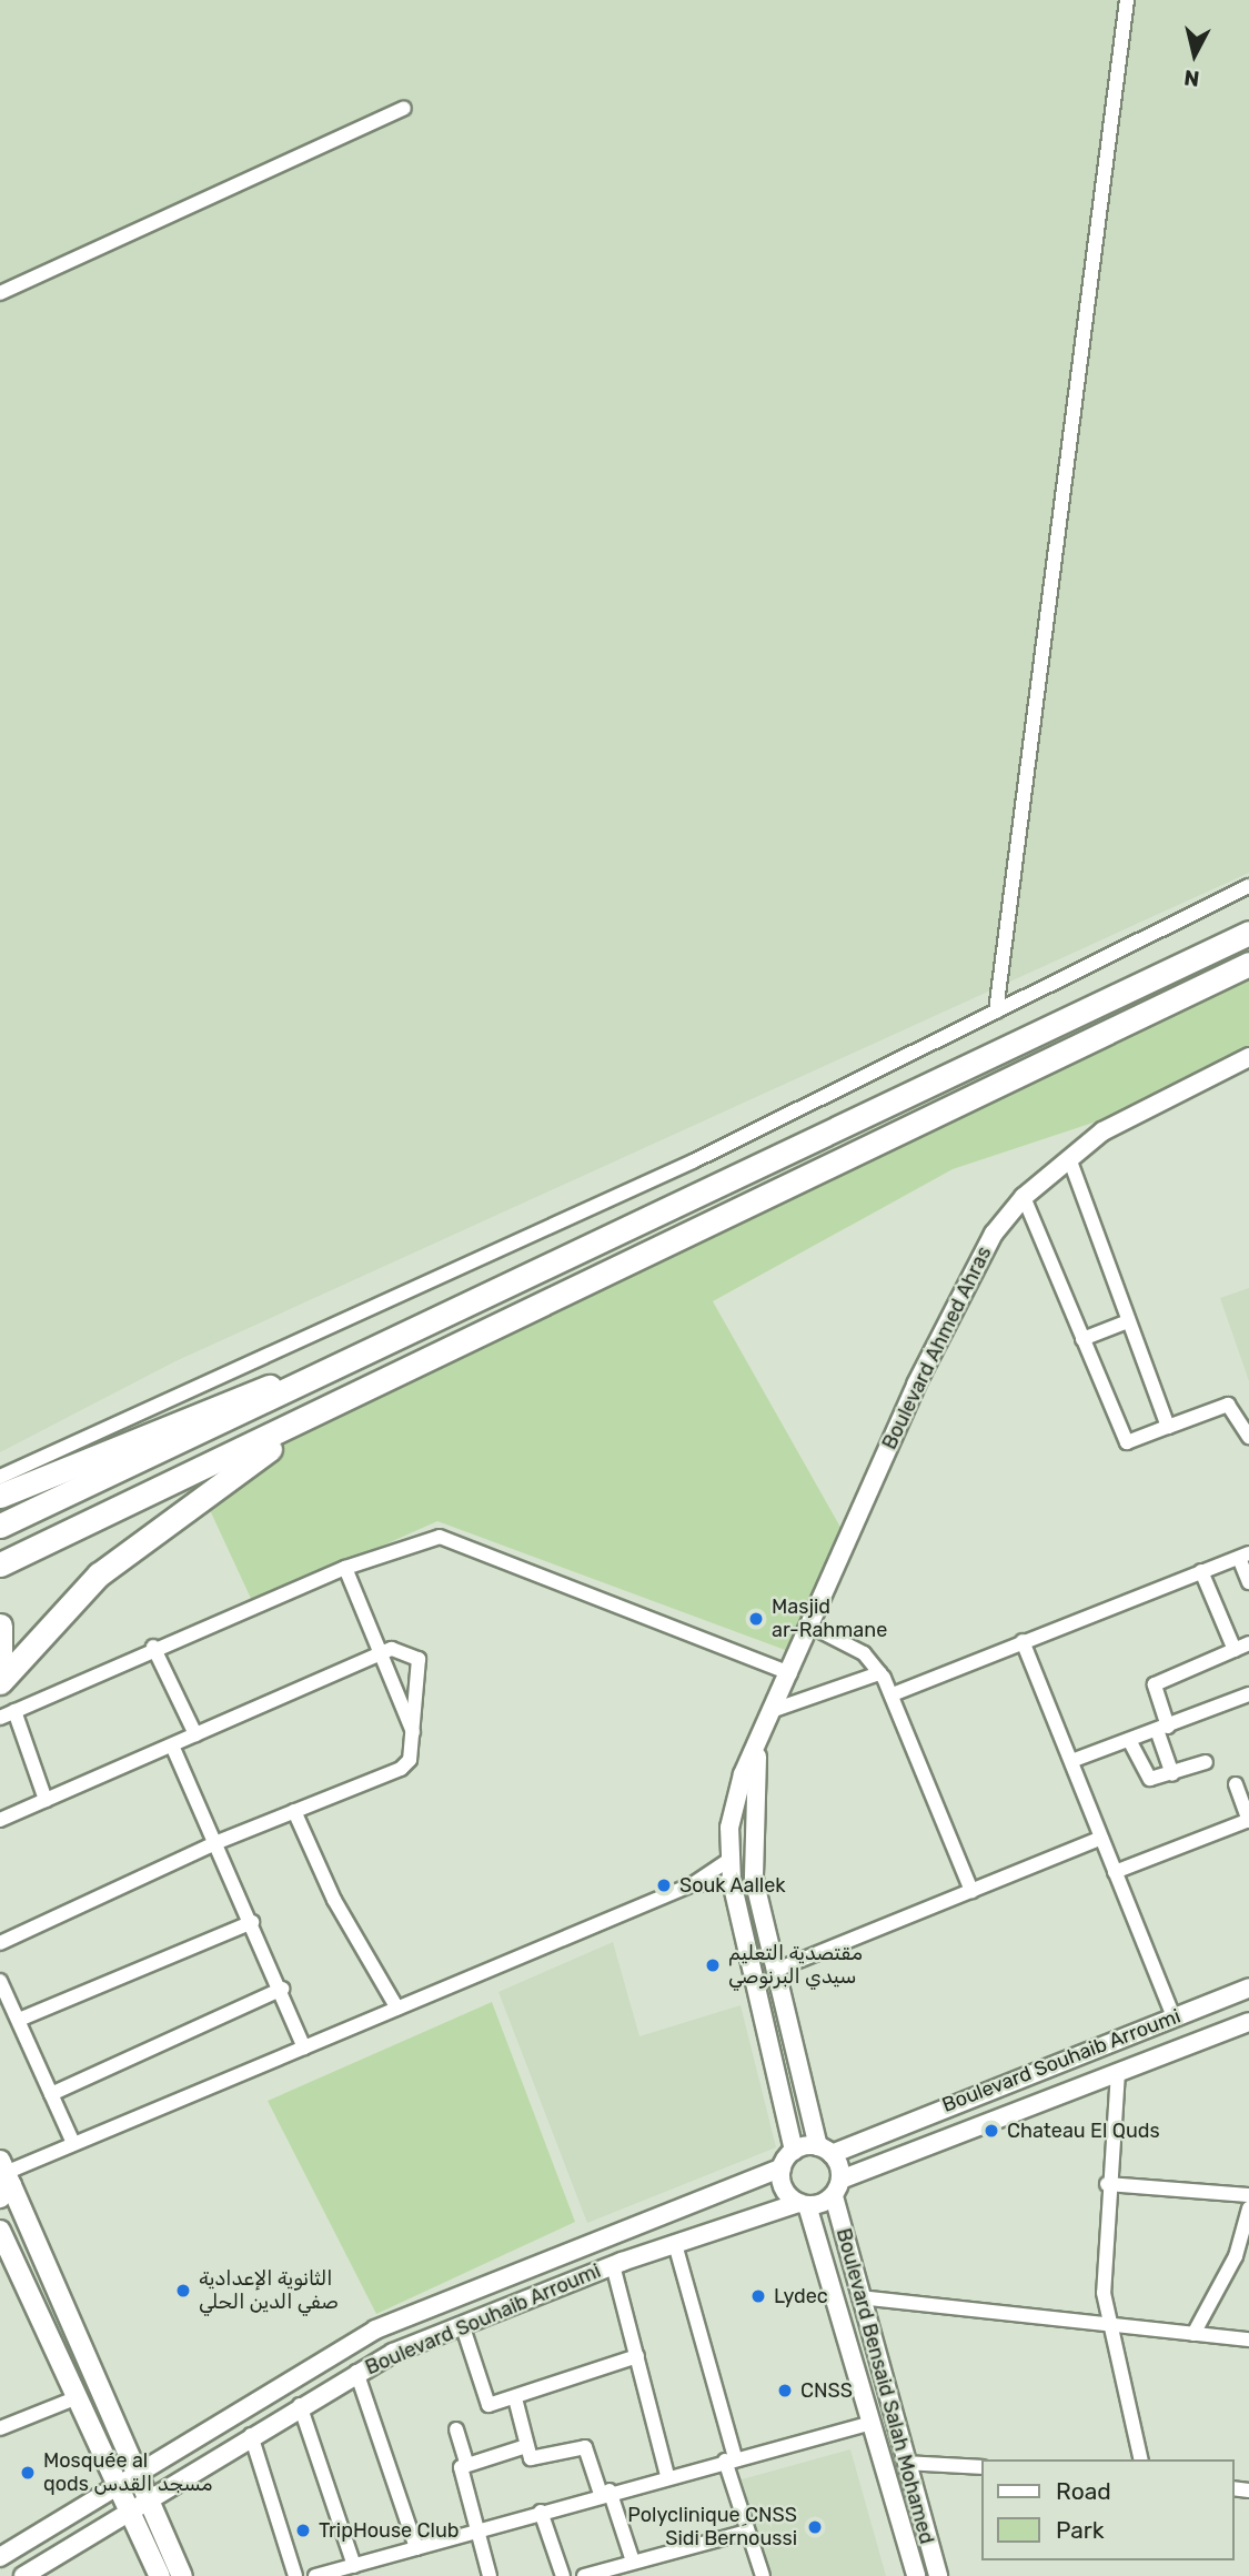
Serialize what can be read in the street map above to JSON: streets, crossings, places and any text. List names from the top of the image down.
{
  "streets": {
    "street": ["Boulevard Ahmed Ahras", "Boulevard Souhaib Arroumi", "Boulevard Bensaid Salah Mohamed"]
  },
  "crossings": [
    ["Boulevard Souhaib Arroumi", "Boulevard Bensaid Salah Mohamed"]
  ],
  "places": [
    "Masjid ar-Rahmane",
    "Souk Aallek",
    "مقتصدية التعليم سيدي البرنوصي",
    "Chateau El Quds",
    "الثانوية الإعدادية صفي الدين الحلي",
    "Lydec",
    "CNSS",
    "Mosquée al qods مسجد القدس",
    "Polyclinique ِCNSS Sidi Bernoussi",
    "TripHouse Club"
  ],
  "legend": ["Road", "Park"],
  "north": "bottom"
}
